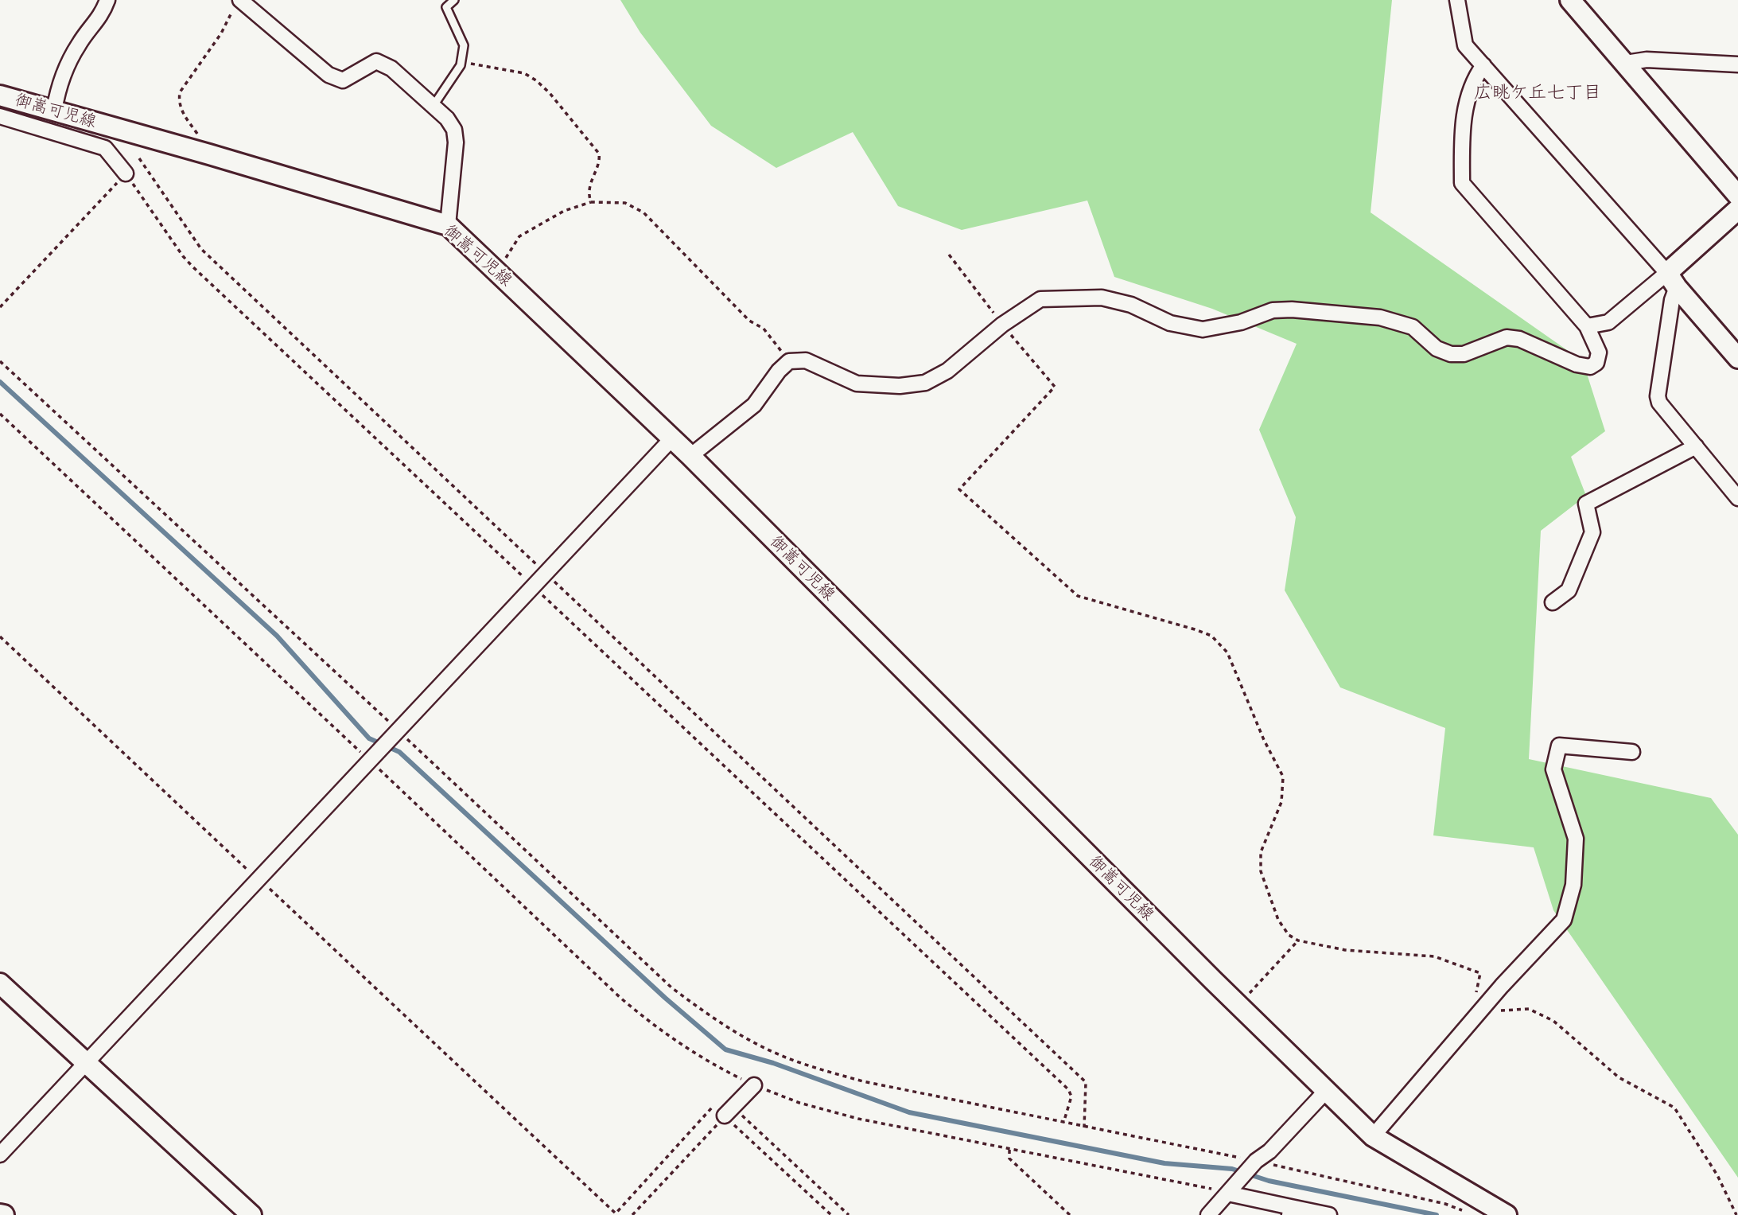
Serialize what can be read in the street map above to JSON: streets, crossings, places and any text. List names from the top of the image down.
{
  "streets": {
    "main road": ["御嵩可児線"]
  },
  "districts": ["広眺ケ丘七丁目"]
}
